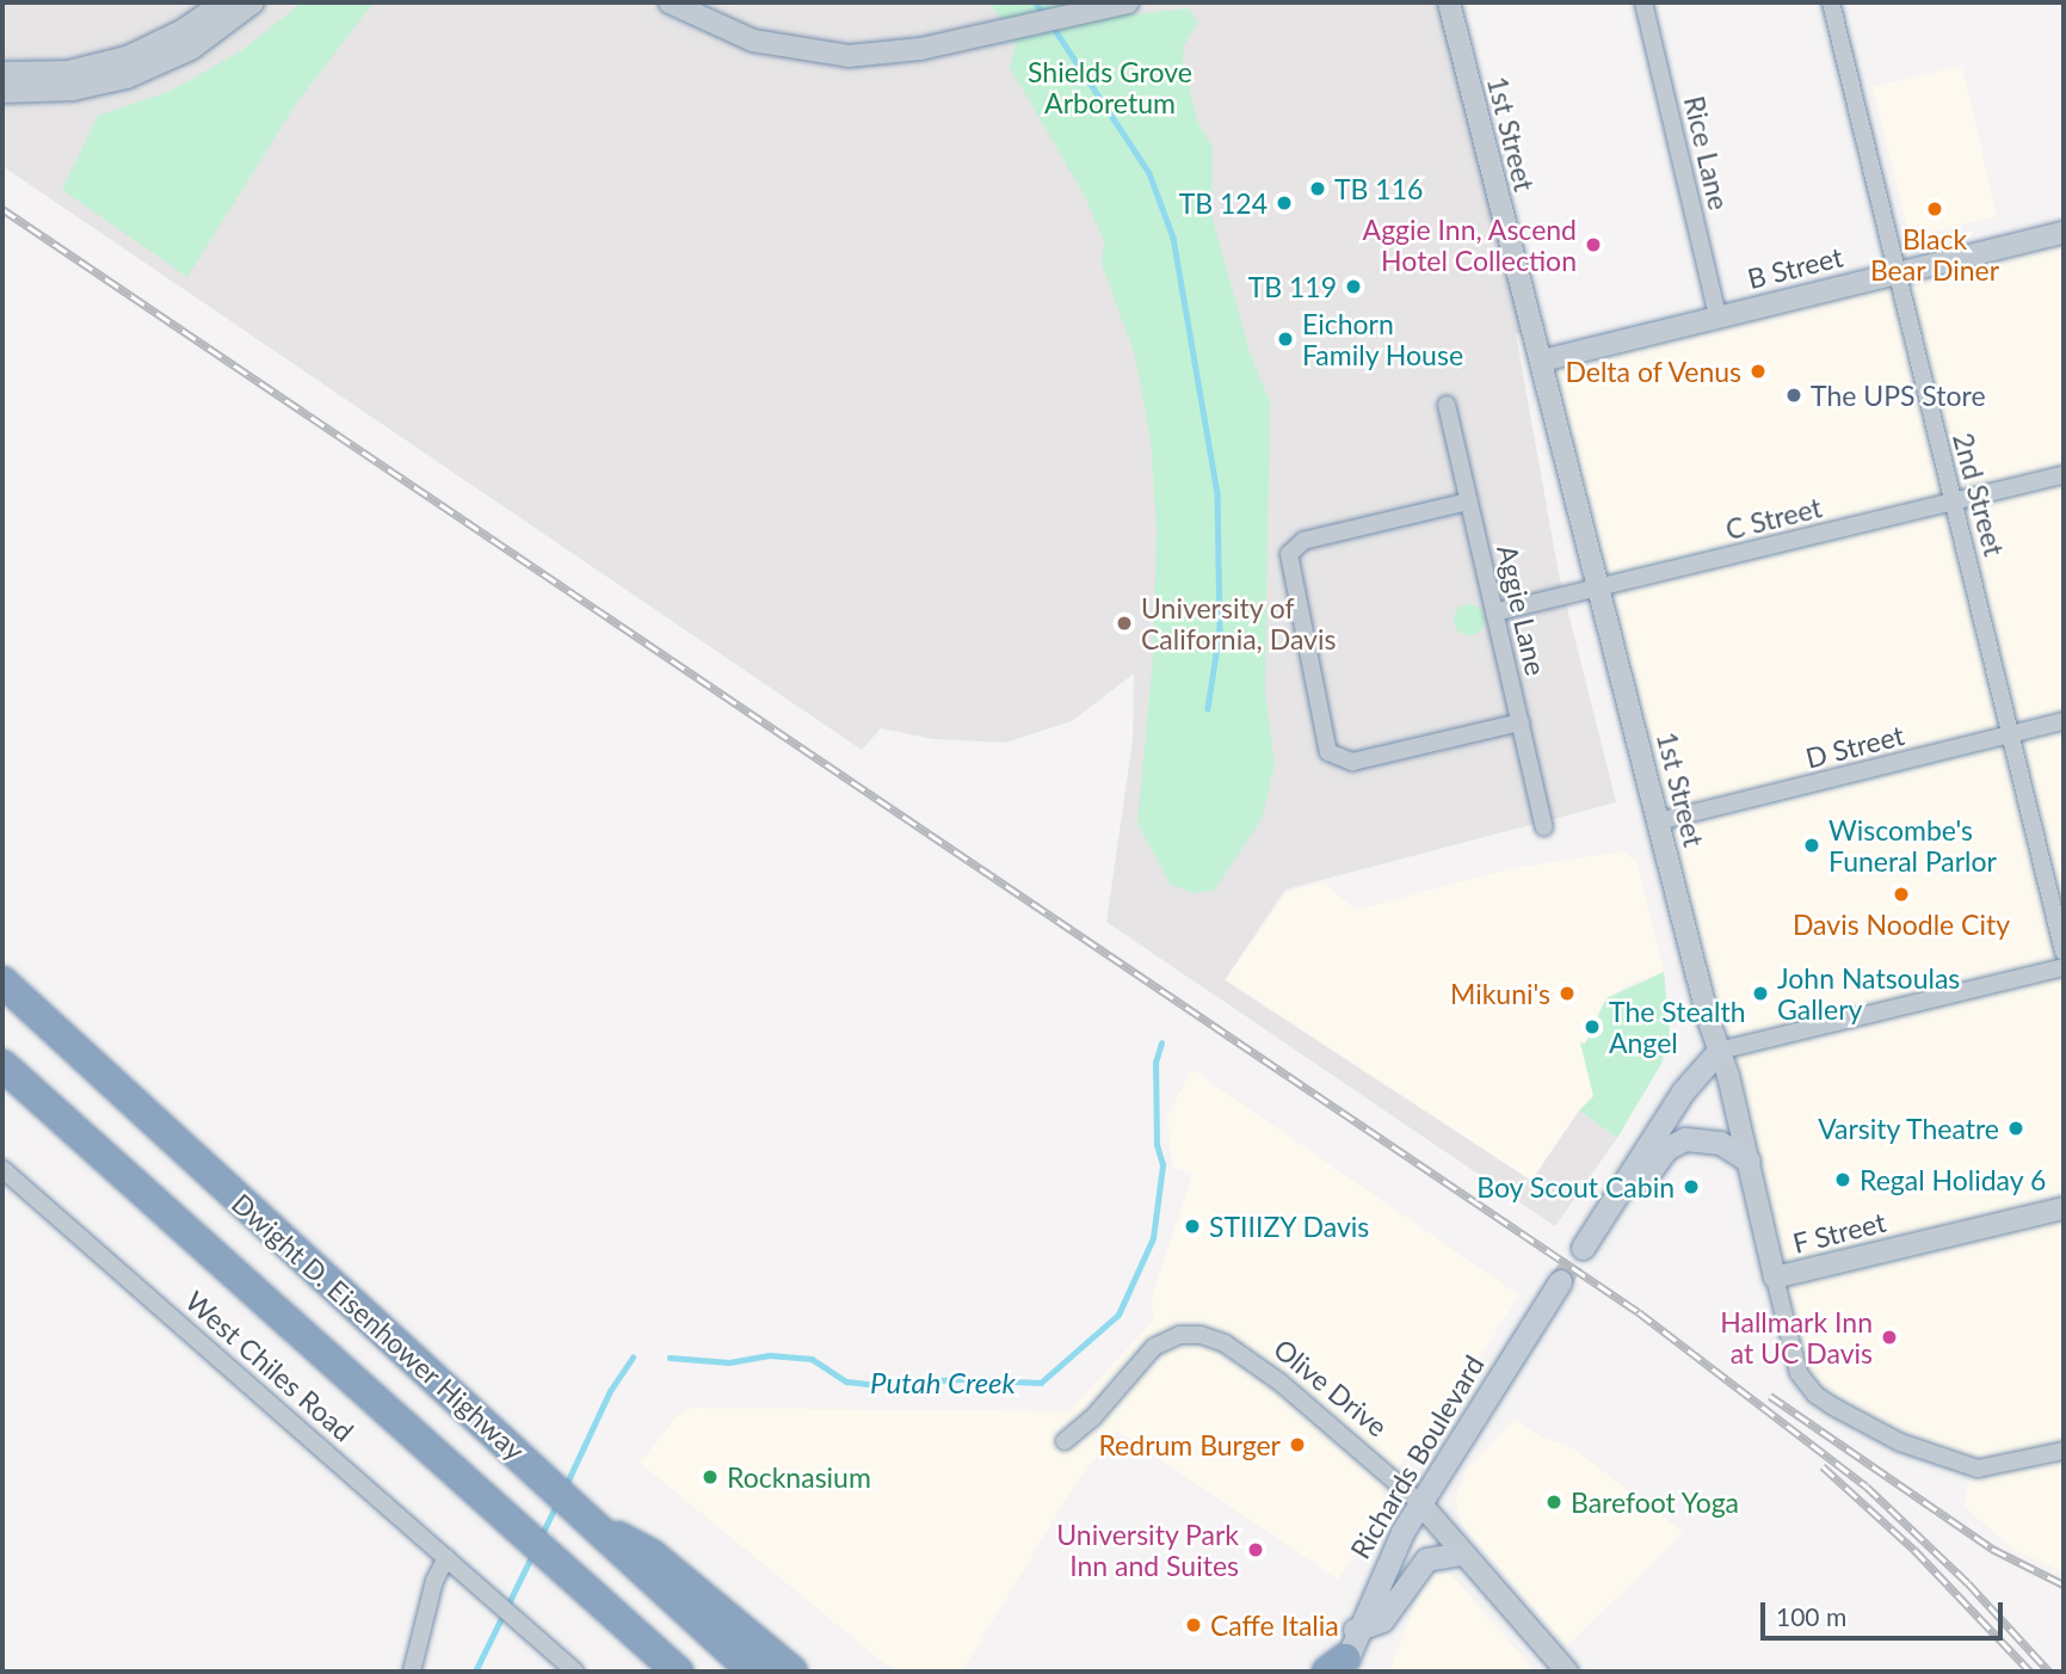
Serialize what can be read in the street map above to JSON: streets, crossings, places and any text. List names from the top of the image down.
{
  "streets": {
    "highway": ["Dwight D. Eisenhower Highway"],
    "main road": ["Richards Boulevard"],
    "street": [
      "1st Street",
      "Rice Lane",
      "B Street",
      "2nd Street",
      "C Street",
      "Aggie Lane",
      "D Street",
      "F Street",
      "West Chiles Road",
      "Olive Drive"
    ]
  },
  "crossings": [
    ["1st Street", "B Street"],
    ["1st Street", "C Street"],
    ["1st Street", "D Street"],
    ["1st Street", "F Street"],
    ["Rice Lane", "B Street"],
    ["B Street", "2nd Street"],
    ["2nd Street", "C Street"],
    ["2nd Street", "D Street"],
    ["C Street", "Aggie Lane"],
    ["Olive Drive", "Richards Boulevard"]
  ],
  "water": ["Putah Creek"],
  "parks": ["Shields Grove Arboretum"],
  "places": [
    "TB 116",
    "TB 124",
    "Black Bear Diner",
    "Aggie Inn, Ascend Hotel Collection",
    "TB 119",
    "Eichorn Family House",
    "Delta of Venus",
    "The UPS Store",
    "University of California, Davis",
    "Wiscombe's Funeral Parlor",
    "Davis Noodle City",
    "Mikuni's",
    "John Natsoulas Gallery",
    "The Stealth Angel",
    "Varsity Theatre",
    "Regal Holiday 6",
    "Boy Scout Cabin",
    "STIIIZY Davis",
    "Hallmark Inn at UC Davis",
    "Redrum Burger",
    "Rocknasium",
    "Barefoot Yoga",
    "University Park Inn and Suites",
    "Caffe Italia"
  ],
  "scale_bar": "100 m"
}
